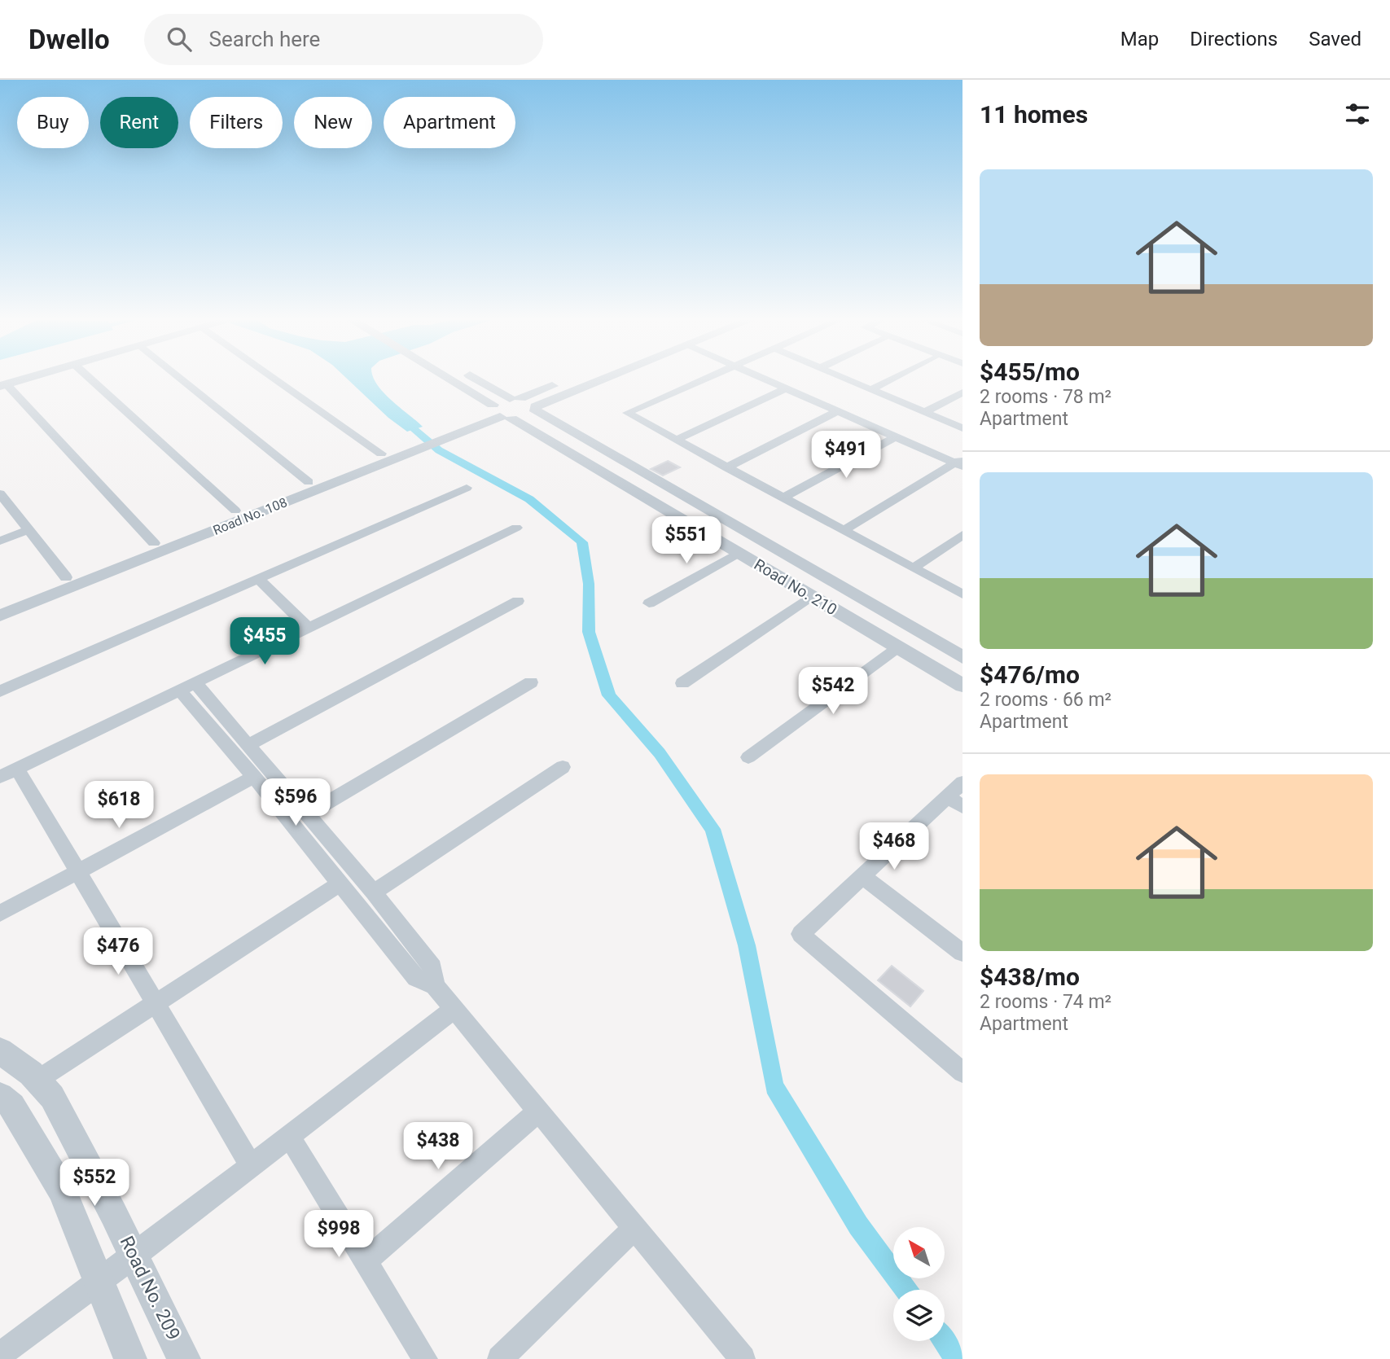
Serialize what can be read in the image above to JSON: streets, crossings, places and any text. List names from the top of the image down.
{
  "streets": {
    "street": ["Road No. 108", "Road No. 210", "Road No. 209"]
  },
  "crossings": [
    ["Road No. 108", "Road No. 210"]
  ],
  "north": "top left",
  "page": {
    "header": "Dwello",
    "search": "Search here",
    "nav": ["Map", "Directions", "Saved"],
    "heading": "11 homes",
    "chip": [
      "Buy",
      "Rent",
      "Filters",
      "New",
      "Apartment"
    ],
    "list": [
      {
        "name": "$455/mo",
        "note": "2 rooms · 78 m² · Apartment"
      },
      {
        "name": "$476/mo",
        "note": "2 rooms · 66 m² · Apartment"
      },
      {
        "name": "$438/mo",
        "note": "2 rooms · 74 m² · Apartment"
      }
    ],
    "price": [
      "$491",
      "$551",
      "$455",
      "$542",
      "$596",
      "$618",
      "$468",
      "$476",
      "$438",
      "$552",
      "$998"
    ]
  }
}
